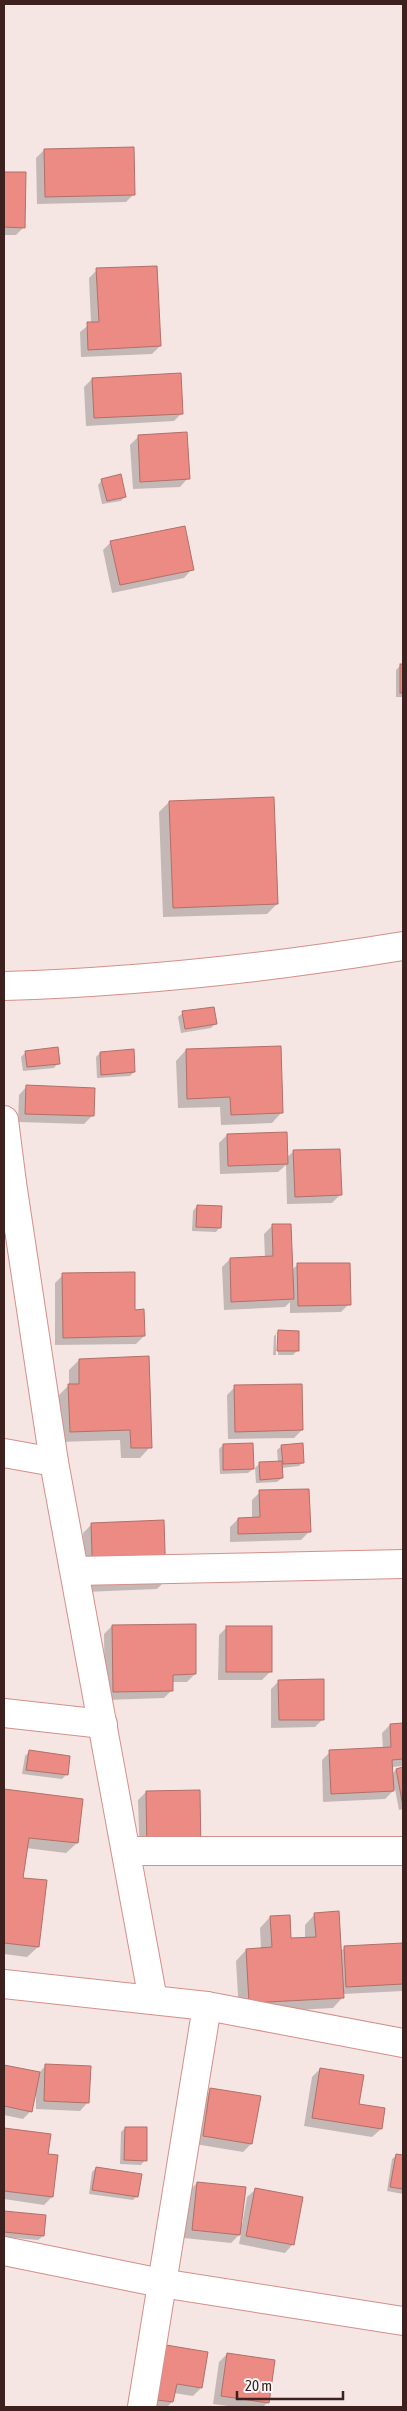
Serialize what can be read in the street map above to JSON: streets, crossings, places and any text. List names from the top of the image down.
{
  "scale_bar": "20 m"
}
